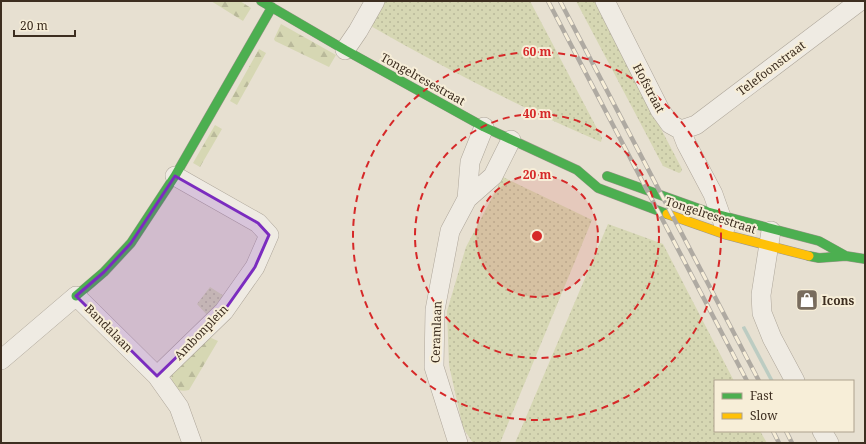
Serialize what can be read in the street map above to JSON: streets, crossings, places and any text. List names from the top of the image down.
{
  "streets": {
    "main road": ["Tongelresestraat"],
    "street": [
      "Telefoonstraat",
      "Hofstraat",
      "Bandalaan",
      "Ambonplein",
      "Ceramlaan"
    ]
  },
  "crossings": [
    ["Telefoonstraat", "Hofstraat"],
    ["Tongelresestraat", "Hofstraat"],
    ["Tongelresestraat", "Ceramlaan"],
    ["Bandalaan", "Ambonplein"]
  ],
  "places": {
    "shop": ["Icons"]
  },
  "legend": ["Fast", "Slow"],
  "scale_bar": "20 m",
  "rings": ["60 m", "40 m", "20 m"]
}
